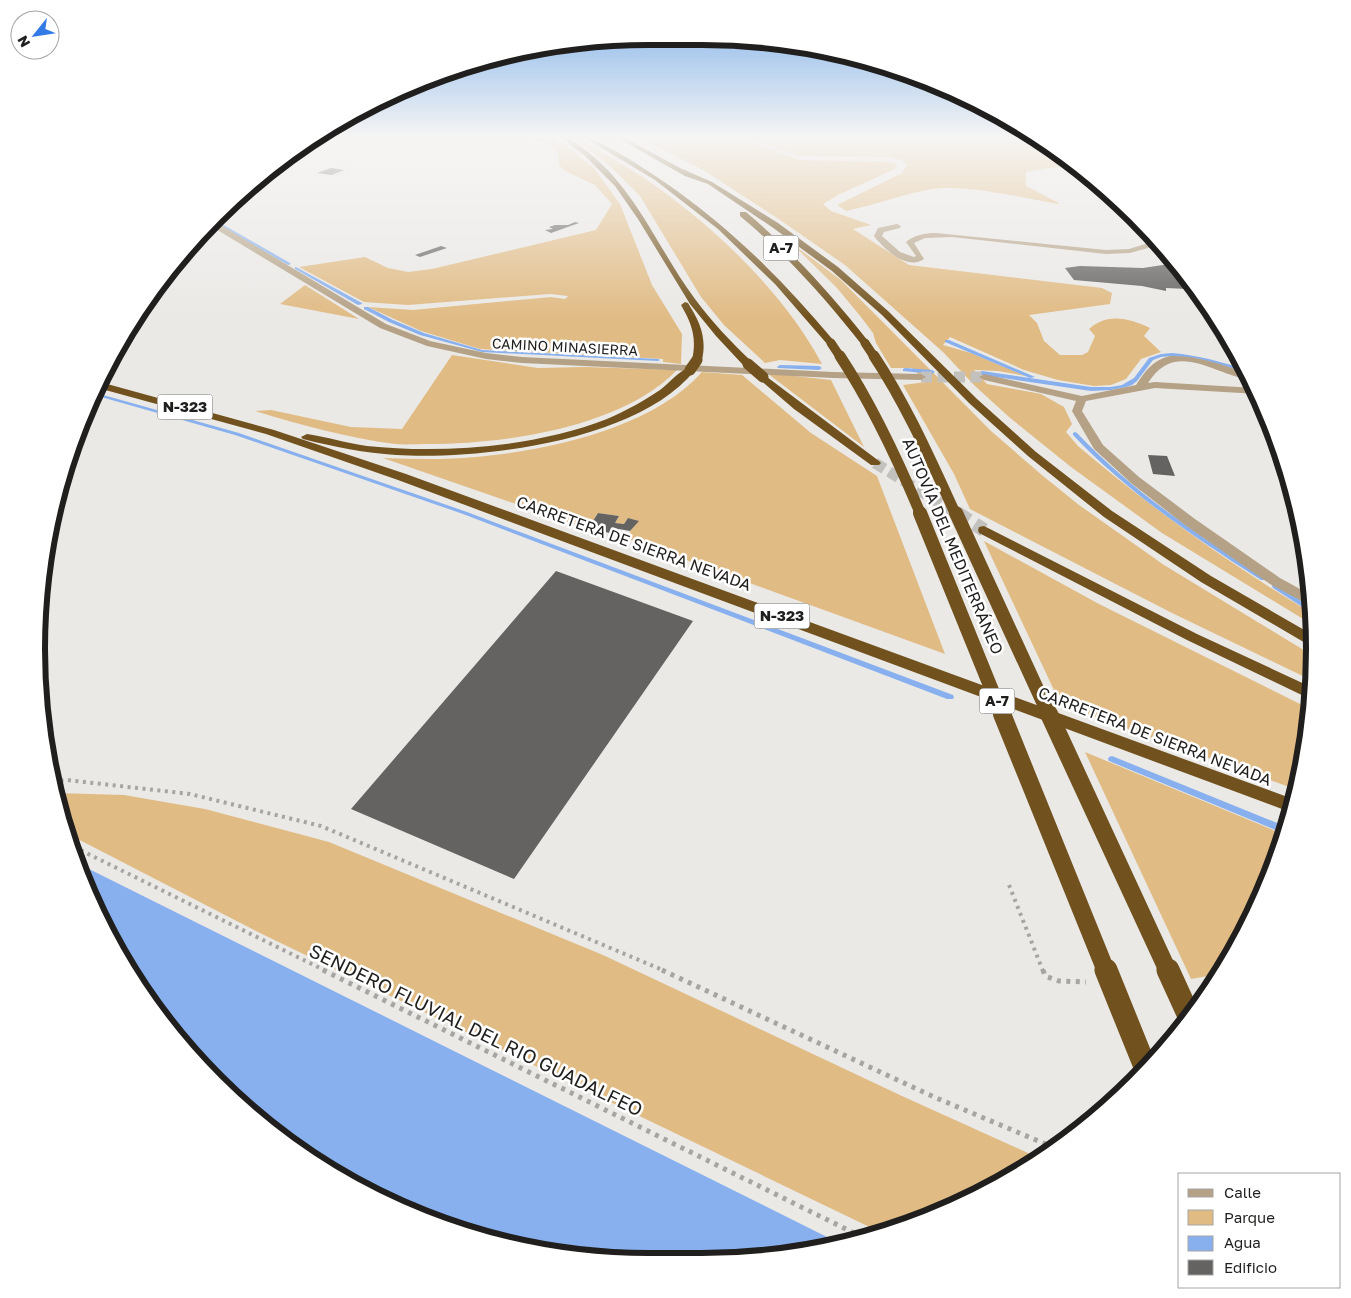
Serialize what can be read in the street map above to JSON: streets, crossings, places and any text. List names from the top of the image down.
{
  "streets": {
    "highway": [
      "A-7",
      "N-323",
      "CARRETERA DE SIERRA NEVADA",
      "AUTOVÍA DEL MEDITERRÁNEO"
    ],
    "street": ["CAMINO MINASIERRA"],
    "path": ["SENDERO FLUVIAL DEL RIO GUADALFEO"]
  },
  "legend": [
    "Calle",
    "Parque",
    "Agua",
    "Edificio"
  ],
  "north": "bottom left"
}
